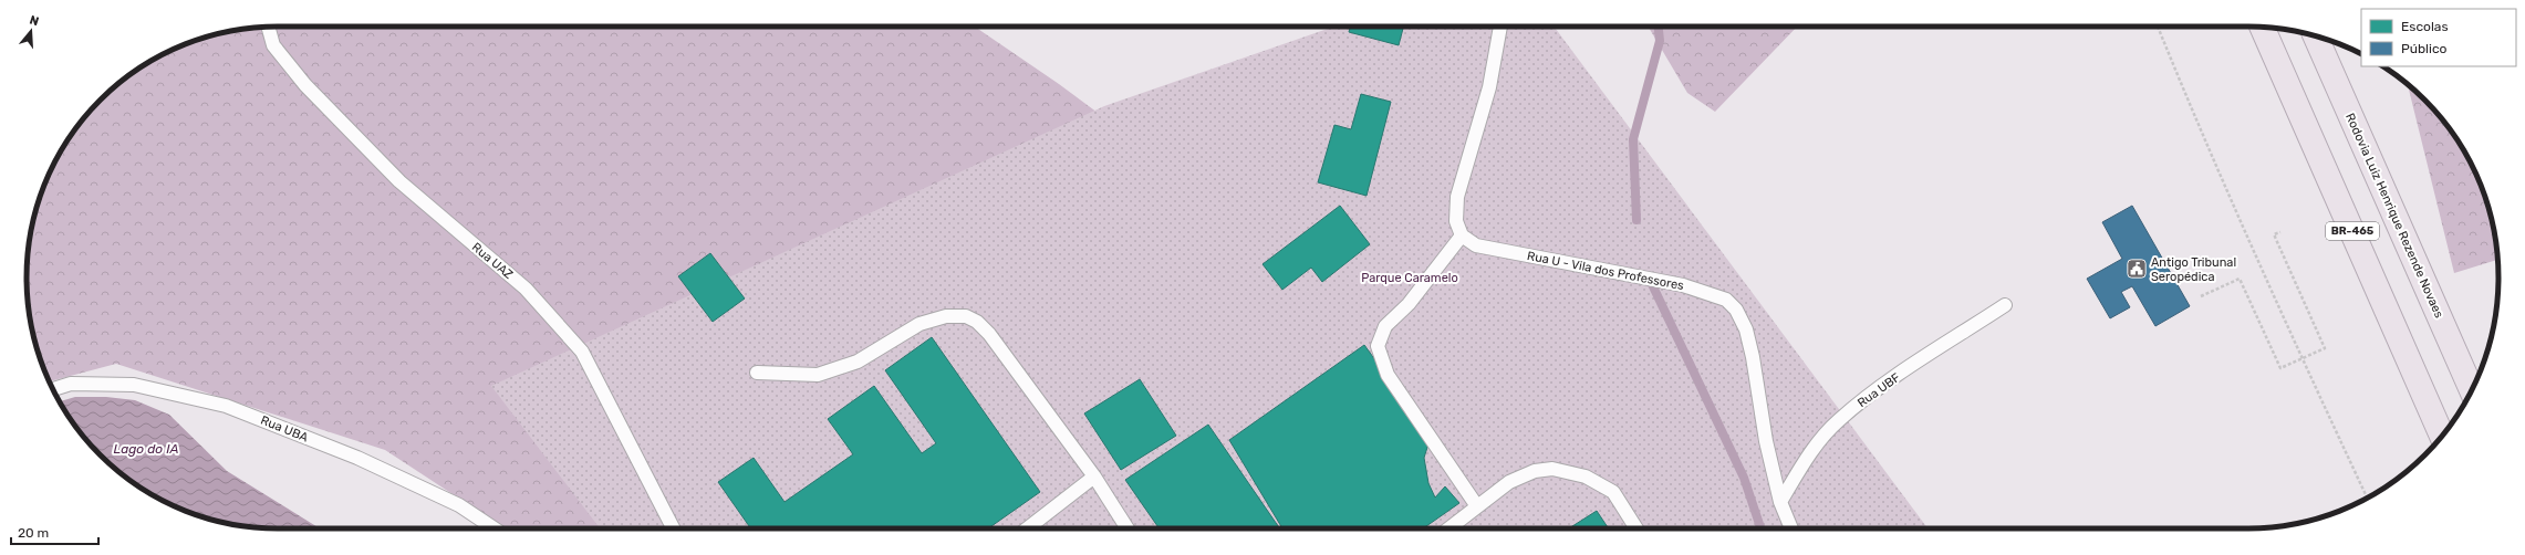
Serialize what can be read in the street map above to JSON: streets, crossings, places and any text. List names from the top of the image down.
{
  "streets": {
    "highway": ["Rodovia Luiz Henrique Rezende Novaes", "BR-465"],
    "lane": [
      "Rua UAZ",
      "Rua U - Vila dos Professores",
      "Rua UBF",
      "Rua UBA"
    ]
  },
  "crossings": [
    ["Rua U - Vila dos Professores", "Rua UBF"]
  ],
  "water": ["Lago do IA"],
  "parks": ["Parque Caramelo"],
  "places": {
    "public building": ["Antigo Tribunal Seropédica"]
  },
  "legend": ["Escolas", "Público"],
  "scale_bar": "20 m",
  "north": "top"
}
